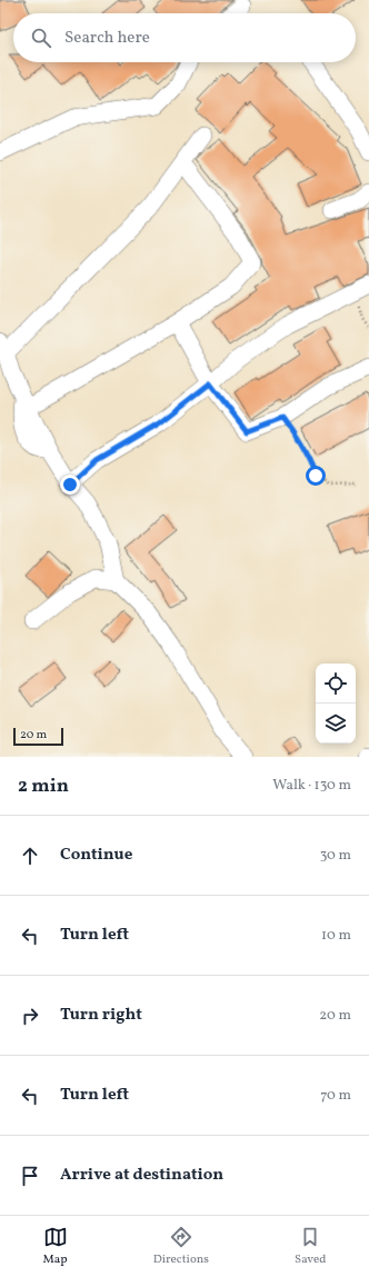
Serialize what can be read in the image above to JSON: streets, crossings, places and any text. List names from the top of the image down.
{
  "scale_bar": "20 m",
  "page": {
    "search": "Search here",
    "scale": "20 m",
    "heading": ["2 min", "Walk · 130 m"],
    "list": [
      ["Continue", "30 m"],
      ["Turn left", "10 m"],
      ["Turn right", "20 m"],
      ["Turn left", "70 m"],
      "Arrive at destination"
    ],
    "nav": ["Map", "Directions", "Saved"]
  }
}
